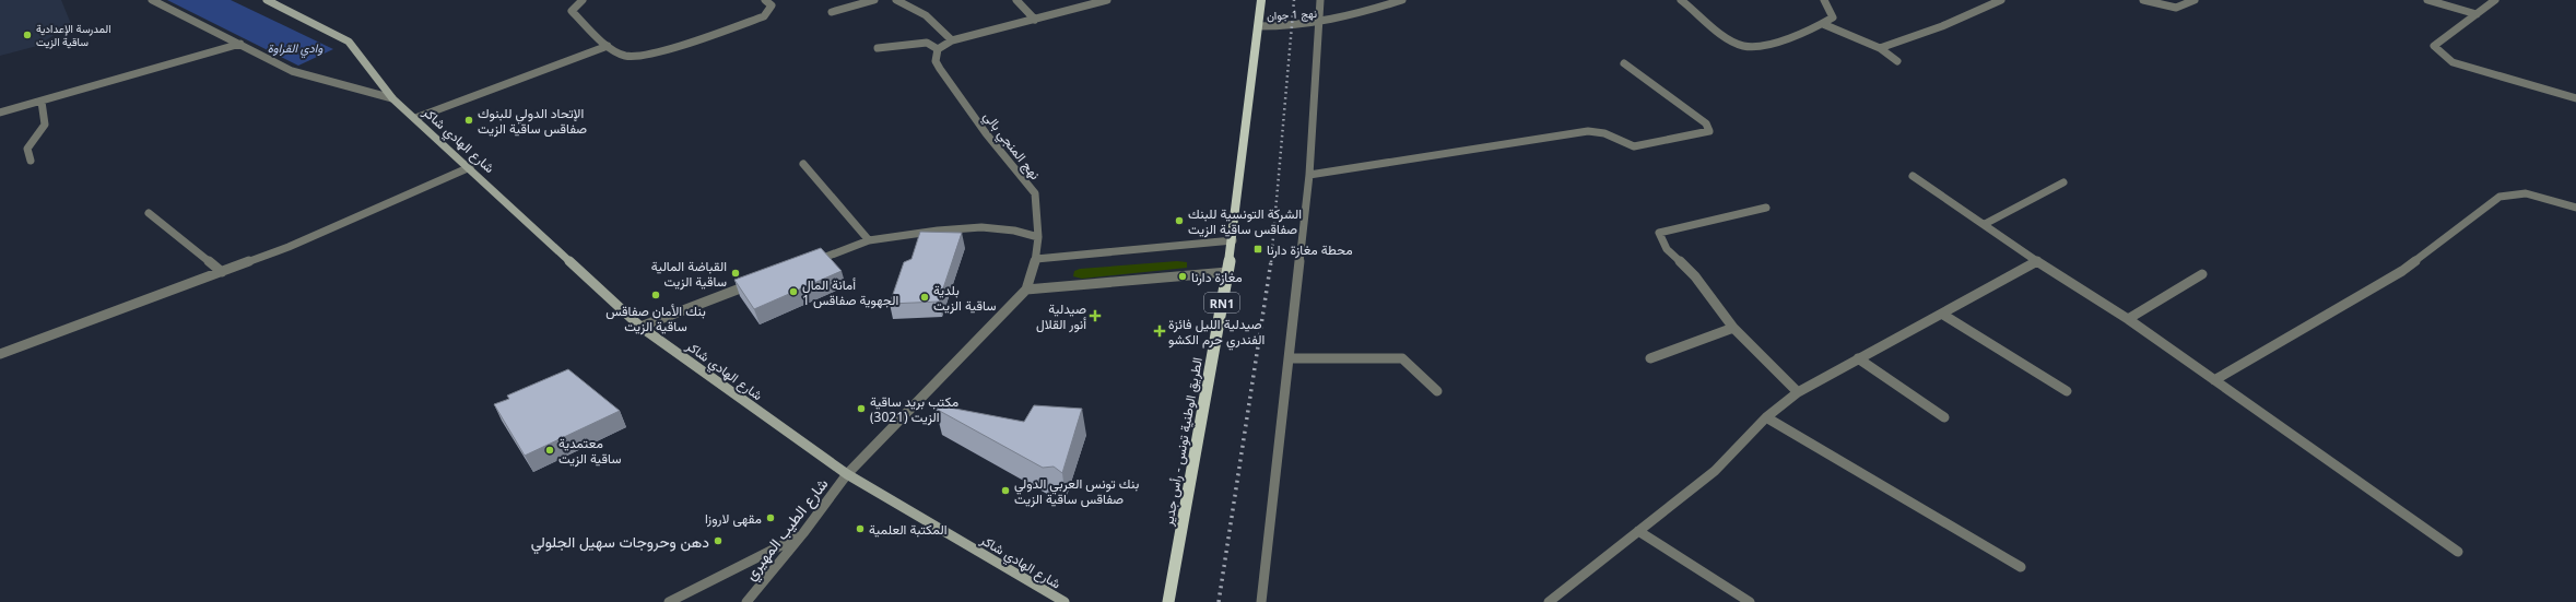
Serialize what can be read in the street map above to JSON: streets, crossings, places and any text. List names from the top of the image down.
{
  "streets": {
    "main road": ["شارع الهادي شاكر", "RN1", "الطريق الوطنية تونس - رأس جدير"],
    "street": ["نهج 1 جوان", "نهج المنجي بالي", "شارع الطيب المهيري"]
  },
  "crossings": [
    ["نهج 1 جوان", "الطريق الوطنية تونس - رأس جدير"],
    ["شارع الهادي شاكر", "نهج المنجي بالي"],
    ["شارع الهادي شاكر", "شارع الطيب المهيري"],
    ["نهج المنجي بالي", "شارع الطيب المهيري"]
  ],
  "water": ["وادي القراوة"],
  "places": {
    "other": [
      "المدرسة الإعدادية ساقية الزيت",
      "الإتحاد الدولي للبنوك صفاقس ساقية الزيت",
      "الشركة التونسية للبنك صفاقس ساقية الزيت",
      "القباضة المالية ساقية الزيت",
      "مغازة دارنا",
      "أمانة المال الجهوية صفاقس 1",
      "بنك الأمان صفاقس ساقية الزيت",
      "بلدية ساقية الزيت",
      "مكتب بريد ساقية الزيت (3021)",
      "معتمدية ساقية الزيت",
      "بنك تونس العربي الدولي صفاقس ساقية الزيت",
      "مقهى لاروزا",
      "المكتبة العلمية",
      "دهن وحروجات سهيل الجلولي"
    ],
    "transit": ["محطة مغازة دارنا"],
    "health": ["صيدلية أنور القلال", "صيدلية الليل فائزة الفندري حرم الكشو"]
  }
}
